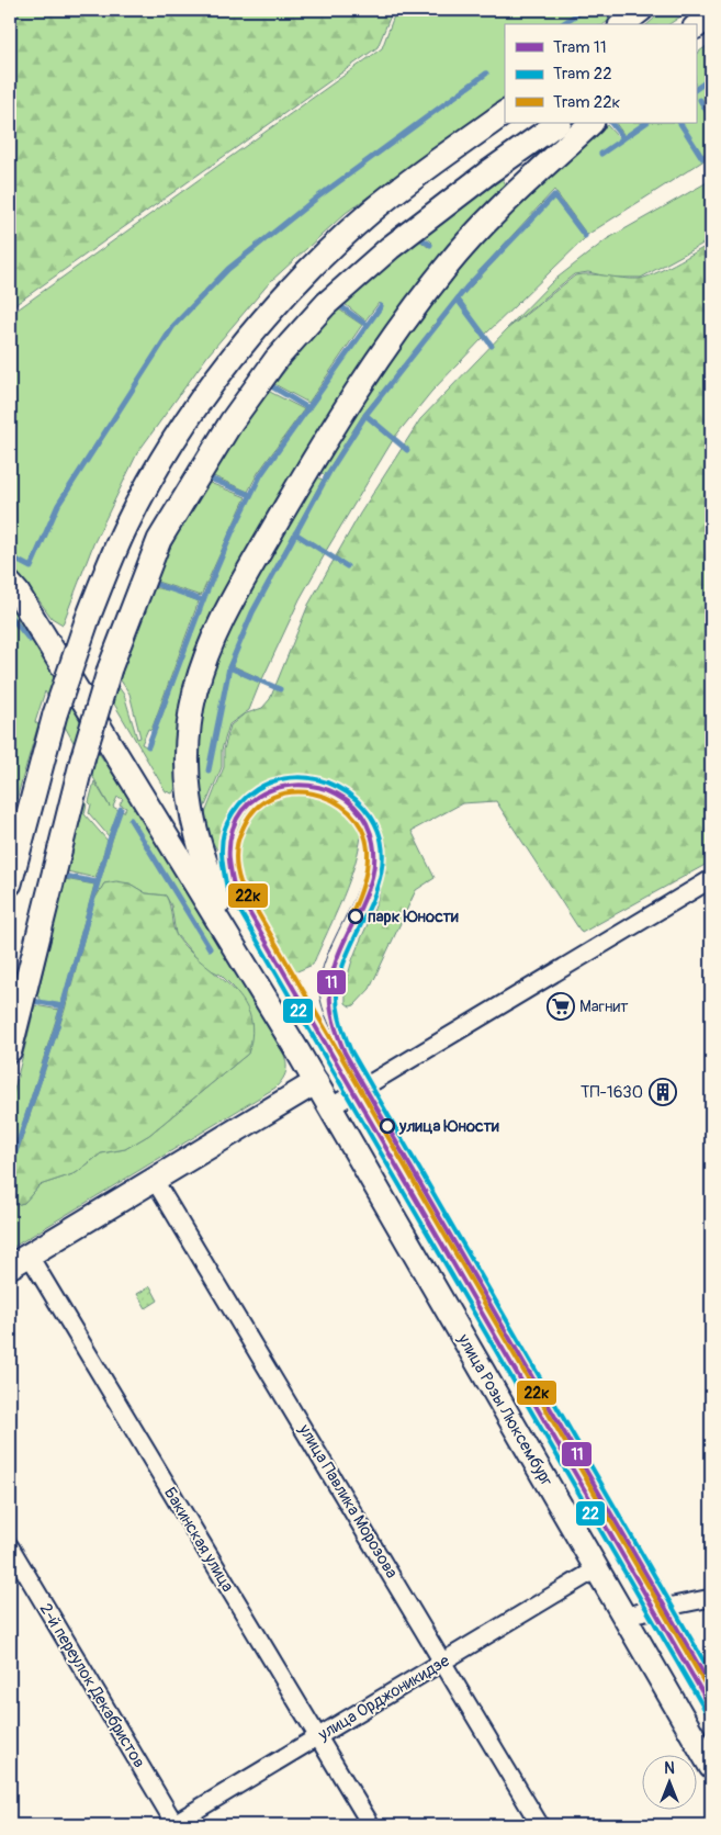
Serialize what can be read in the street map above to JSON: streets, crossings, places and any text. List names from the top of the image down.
{
  "streets": {
    "main road": ["улица Розы Люксембург"],
    "street": [
      "улица Павлика Морозова",
      "Бакинская улица",
      "2-й переулок Декабристов",
      "улица Орджоникидзе"
    ]
  },
  "crossings": [
    ["улица Розы Люксембург", "улица Орджоникидзе"],
    ["улица Павлика Морозова", "улица Орджоникидзе"],
    ["Бакинская улица", "улица Орджоникидзе"],
    ["2-й переулок Декабристов", "улица Орджоникидзе"]
  ],
  "places": {
    "other": ["парк Юности", "улица Юности"],
    "supermarket": ["Магнит"],
    "building": ["ТП-1630"]
  },
  "lines": ["tram line 22", "tram line 11", "tram line 22к"],
  "legend": ["Tram 11", "Tram 22", "Tram 22к"],
  "north": "top"
}
